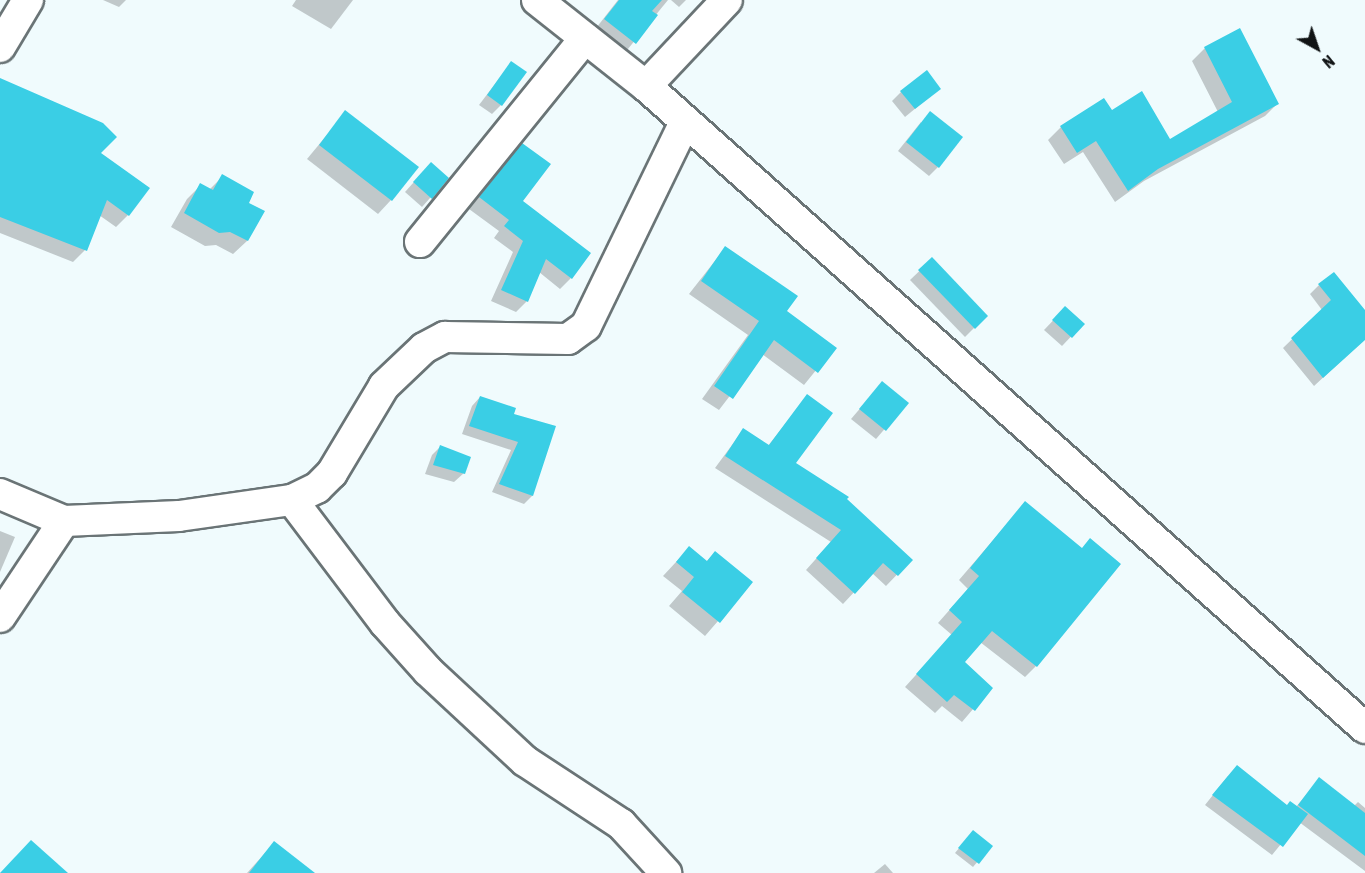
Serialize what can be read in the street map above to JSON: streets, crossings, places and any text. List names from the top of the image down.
{
  "north": "bottom right"
}
